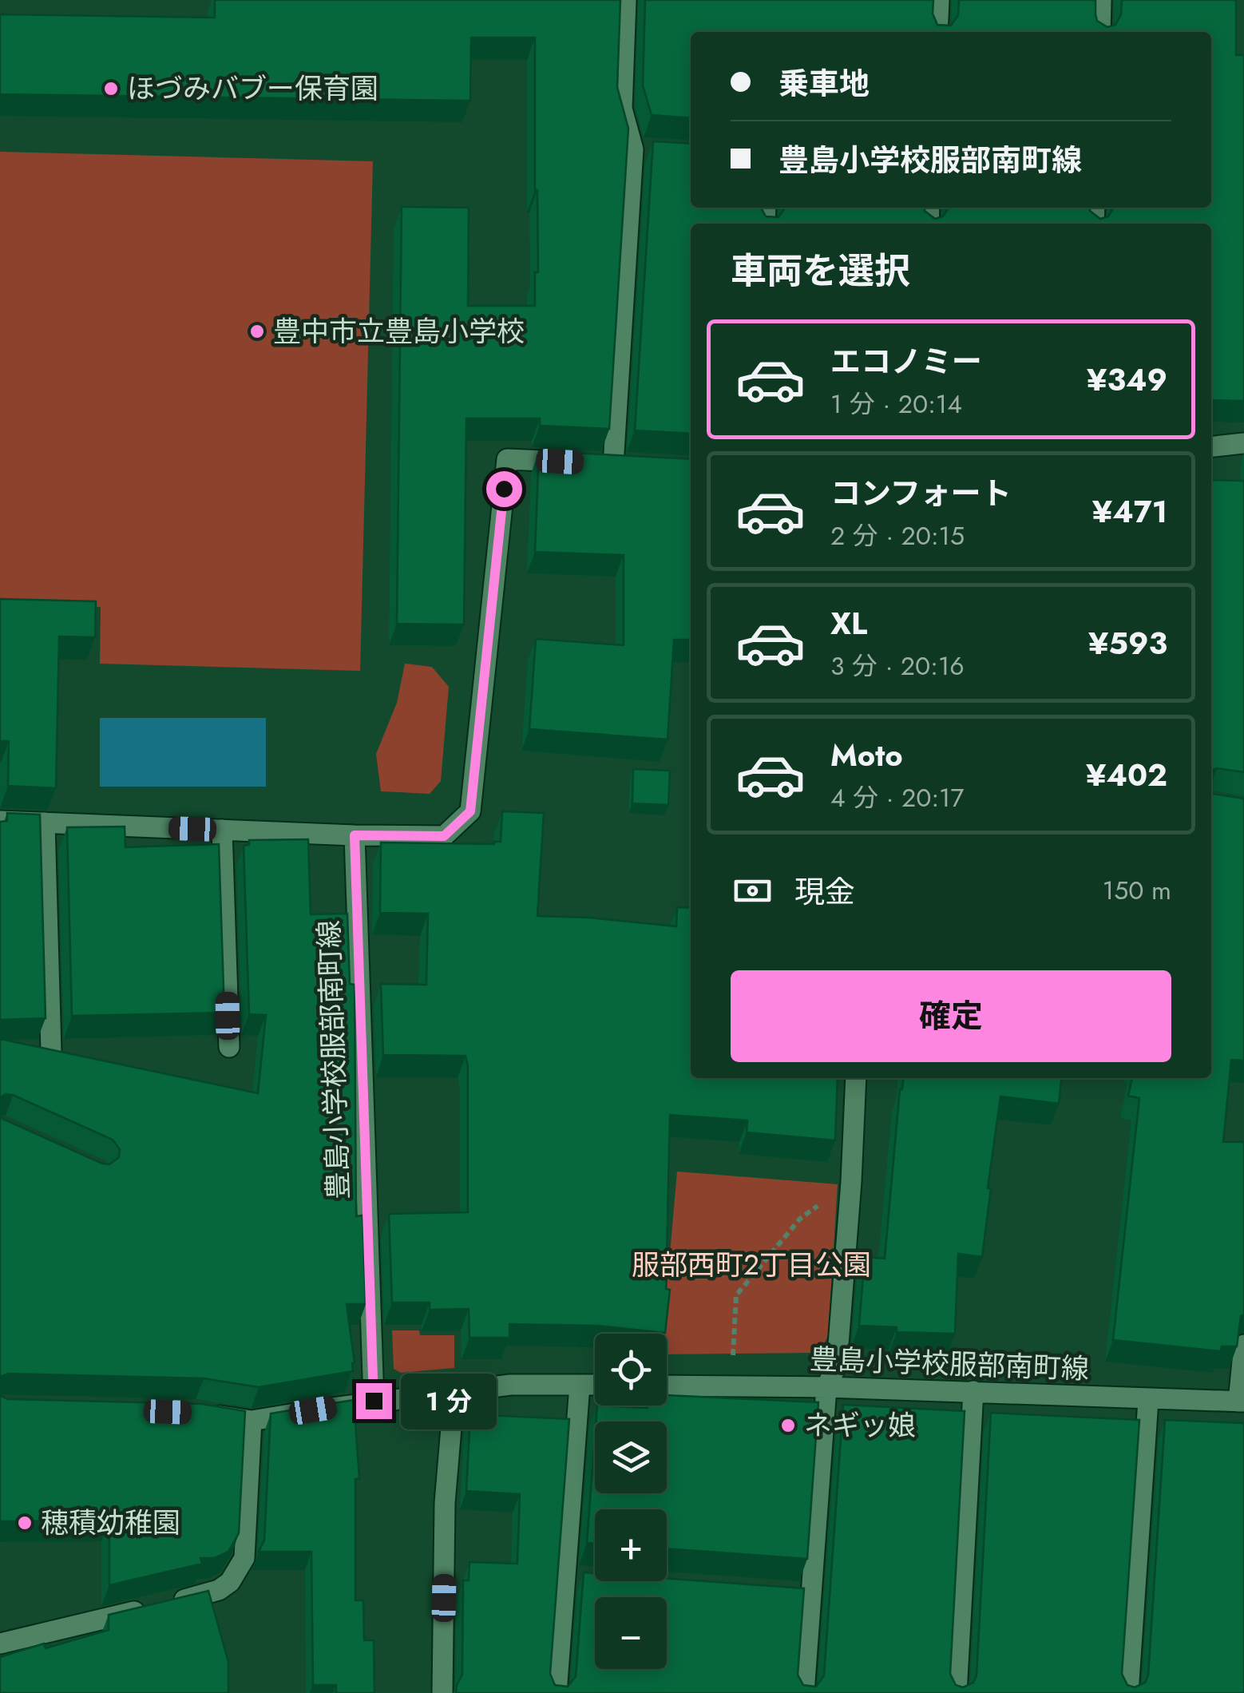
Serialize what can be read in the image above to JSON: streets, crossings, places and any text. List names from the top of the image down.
{
  "streets": {
    "street": ["豊島小学校服部南町線"]
  },
  "parks": ["服部西町2丁目公園"],
  "places": [
    "ほづみバブー保育園",
    "豊中市立豊島小学校",
    "ネギッ娘",
    "穂積幼稚園"
  ],
  "page": {
    "banner": ["乗車地", "豊島小学校服部南町線"],
    "heading": "車両を選択",
    "list": [
      {
        "name": "エコノミー",
        "note": "1 分 · 20:14",
        "value": "¥349"
      },
      {
        "name": "コンフォート",
        "note": "2 分 · 20:15",
        "value": "¥471"
      },
      {
        "name": "XL",
        "note": "3 分 · 20:16",
        "value": "¥593"
      },
      {
        "name": "Moto",
        "note": "4 分 · 20:17",
        "value": "¥402"
      }
    ],
    "pay": ["現金", "150 m"],
    "buttons": "確定",
    "map_buttons": ["+", "−"],
    "bubble": "1 分"
  }
}
